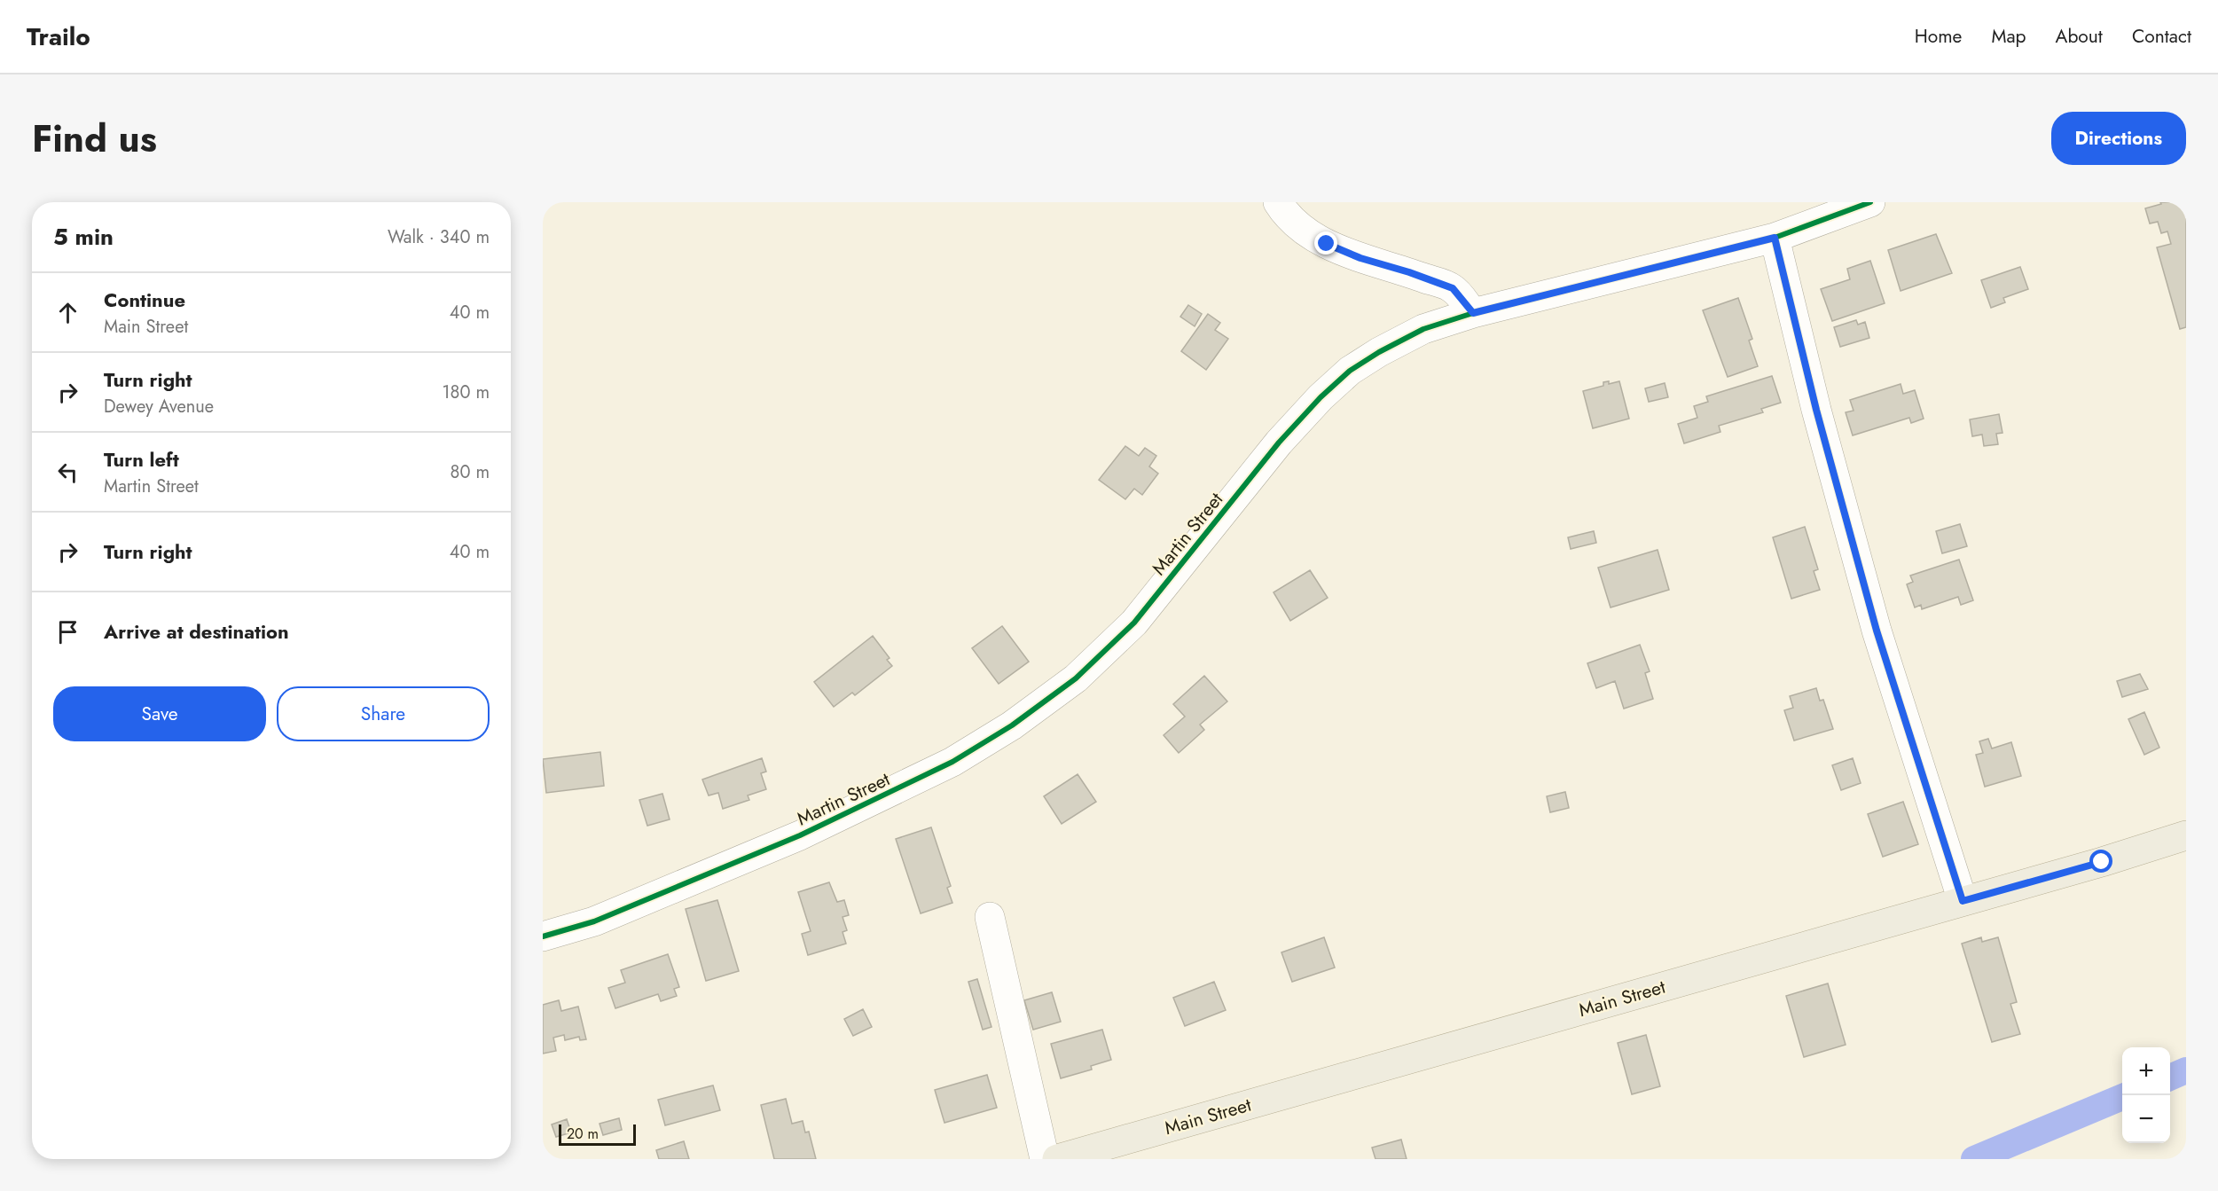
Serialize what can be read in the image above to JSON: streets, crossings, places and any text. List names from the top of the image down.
{
  "streets": {
    "main road": ["Main Street"],
    "street": ["Martin Street"]
  },
  "scale_bar": "20 m",
  "page": {
    "header": "Trailo",
    "nav": [
      "Home",
      "Map",
      "About",
      "Contact"
    ],
    "title": "Find us",
    "buttons": [
      "Directions",
      ["Save", "Share"]
    ],
    "heading": ["5 min", "Walk · 340 m"],
    "list": [
      ["Continue", "Main Street", "40 m"],
      ["Turn right", "Dewey Avenue", "180 m"],
      ["Turn left", "Martin Street", "80 m"],
      ["Turn right", "40 m"],
      "Arrive at destination"
    ],
    "map_buttons": ["+", "−"],
    "scale": "20 m"
  }
}
